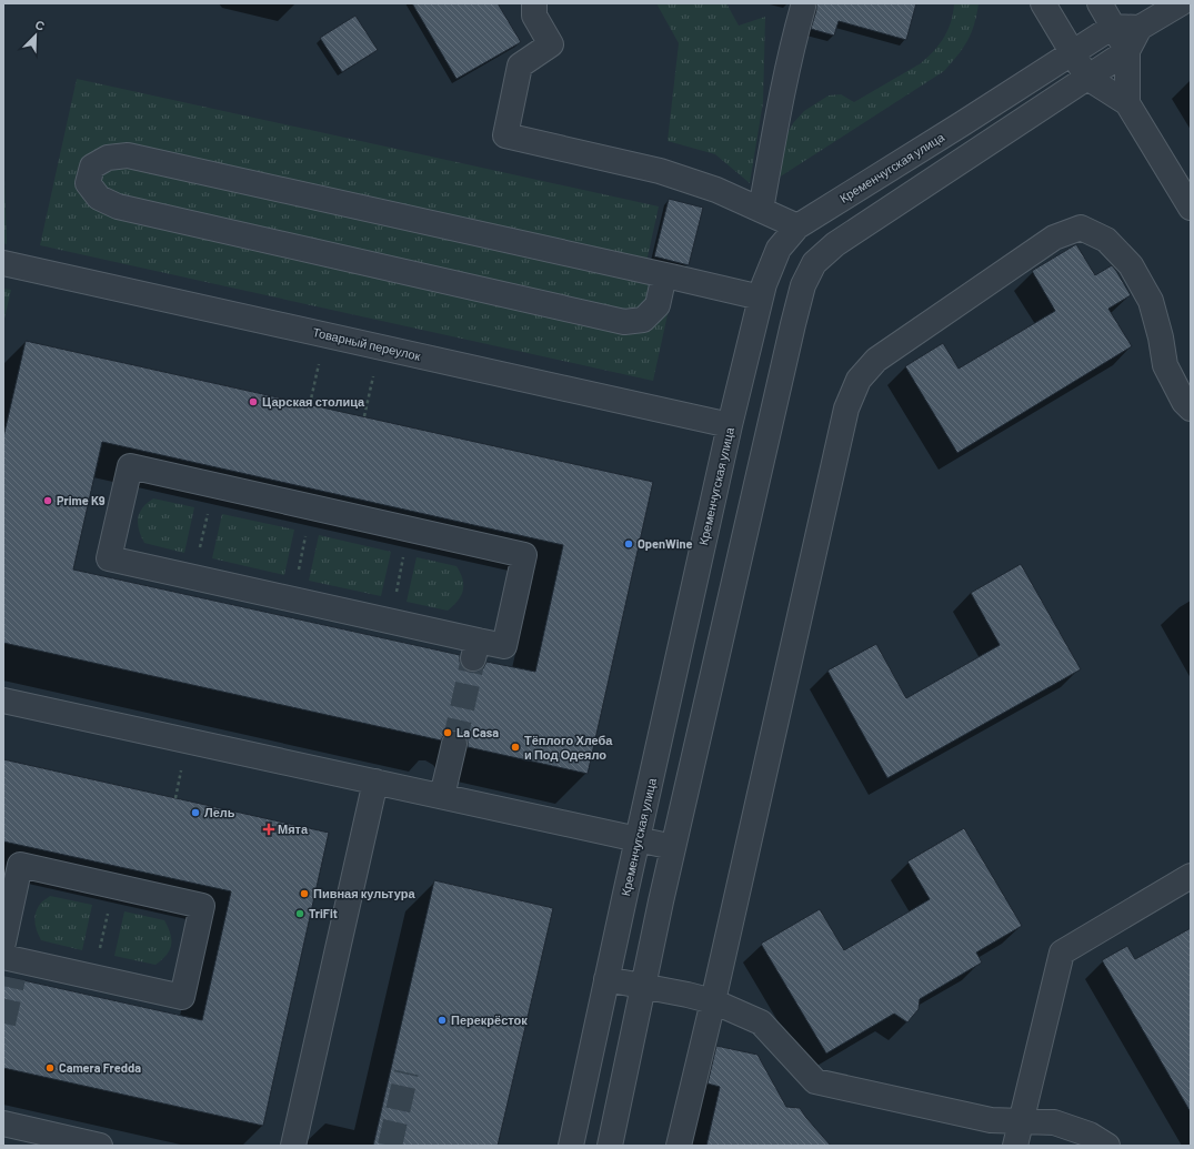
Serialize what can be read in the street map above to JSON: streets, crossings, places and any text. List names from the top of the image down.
{
  "streets": {
    "street": ["Кременчугская улица", "Товарный переулок"]
  },
  "crossings": [
    ["Кременчугская улица", "Товарный переулок"]
  ],
  "places": {
    "other": [
      "Царская столица",
      "Prime K9",
      "OpenWine",
      "La Casa",
      "Тёплого Хлеба и Под Одеяло",
      "Лель",
      "Пивная культура",
      "TriFit",
      "Перекрёсток",
      "Camera Fredda"
    ],
    "health": ["Мята"]
  },
  "north": "top right"
}
